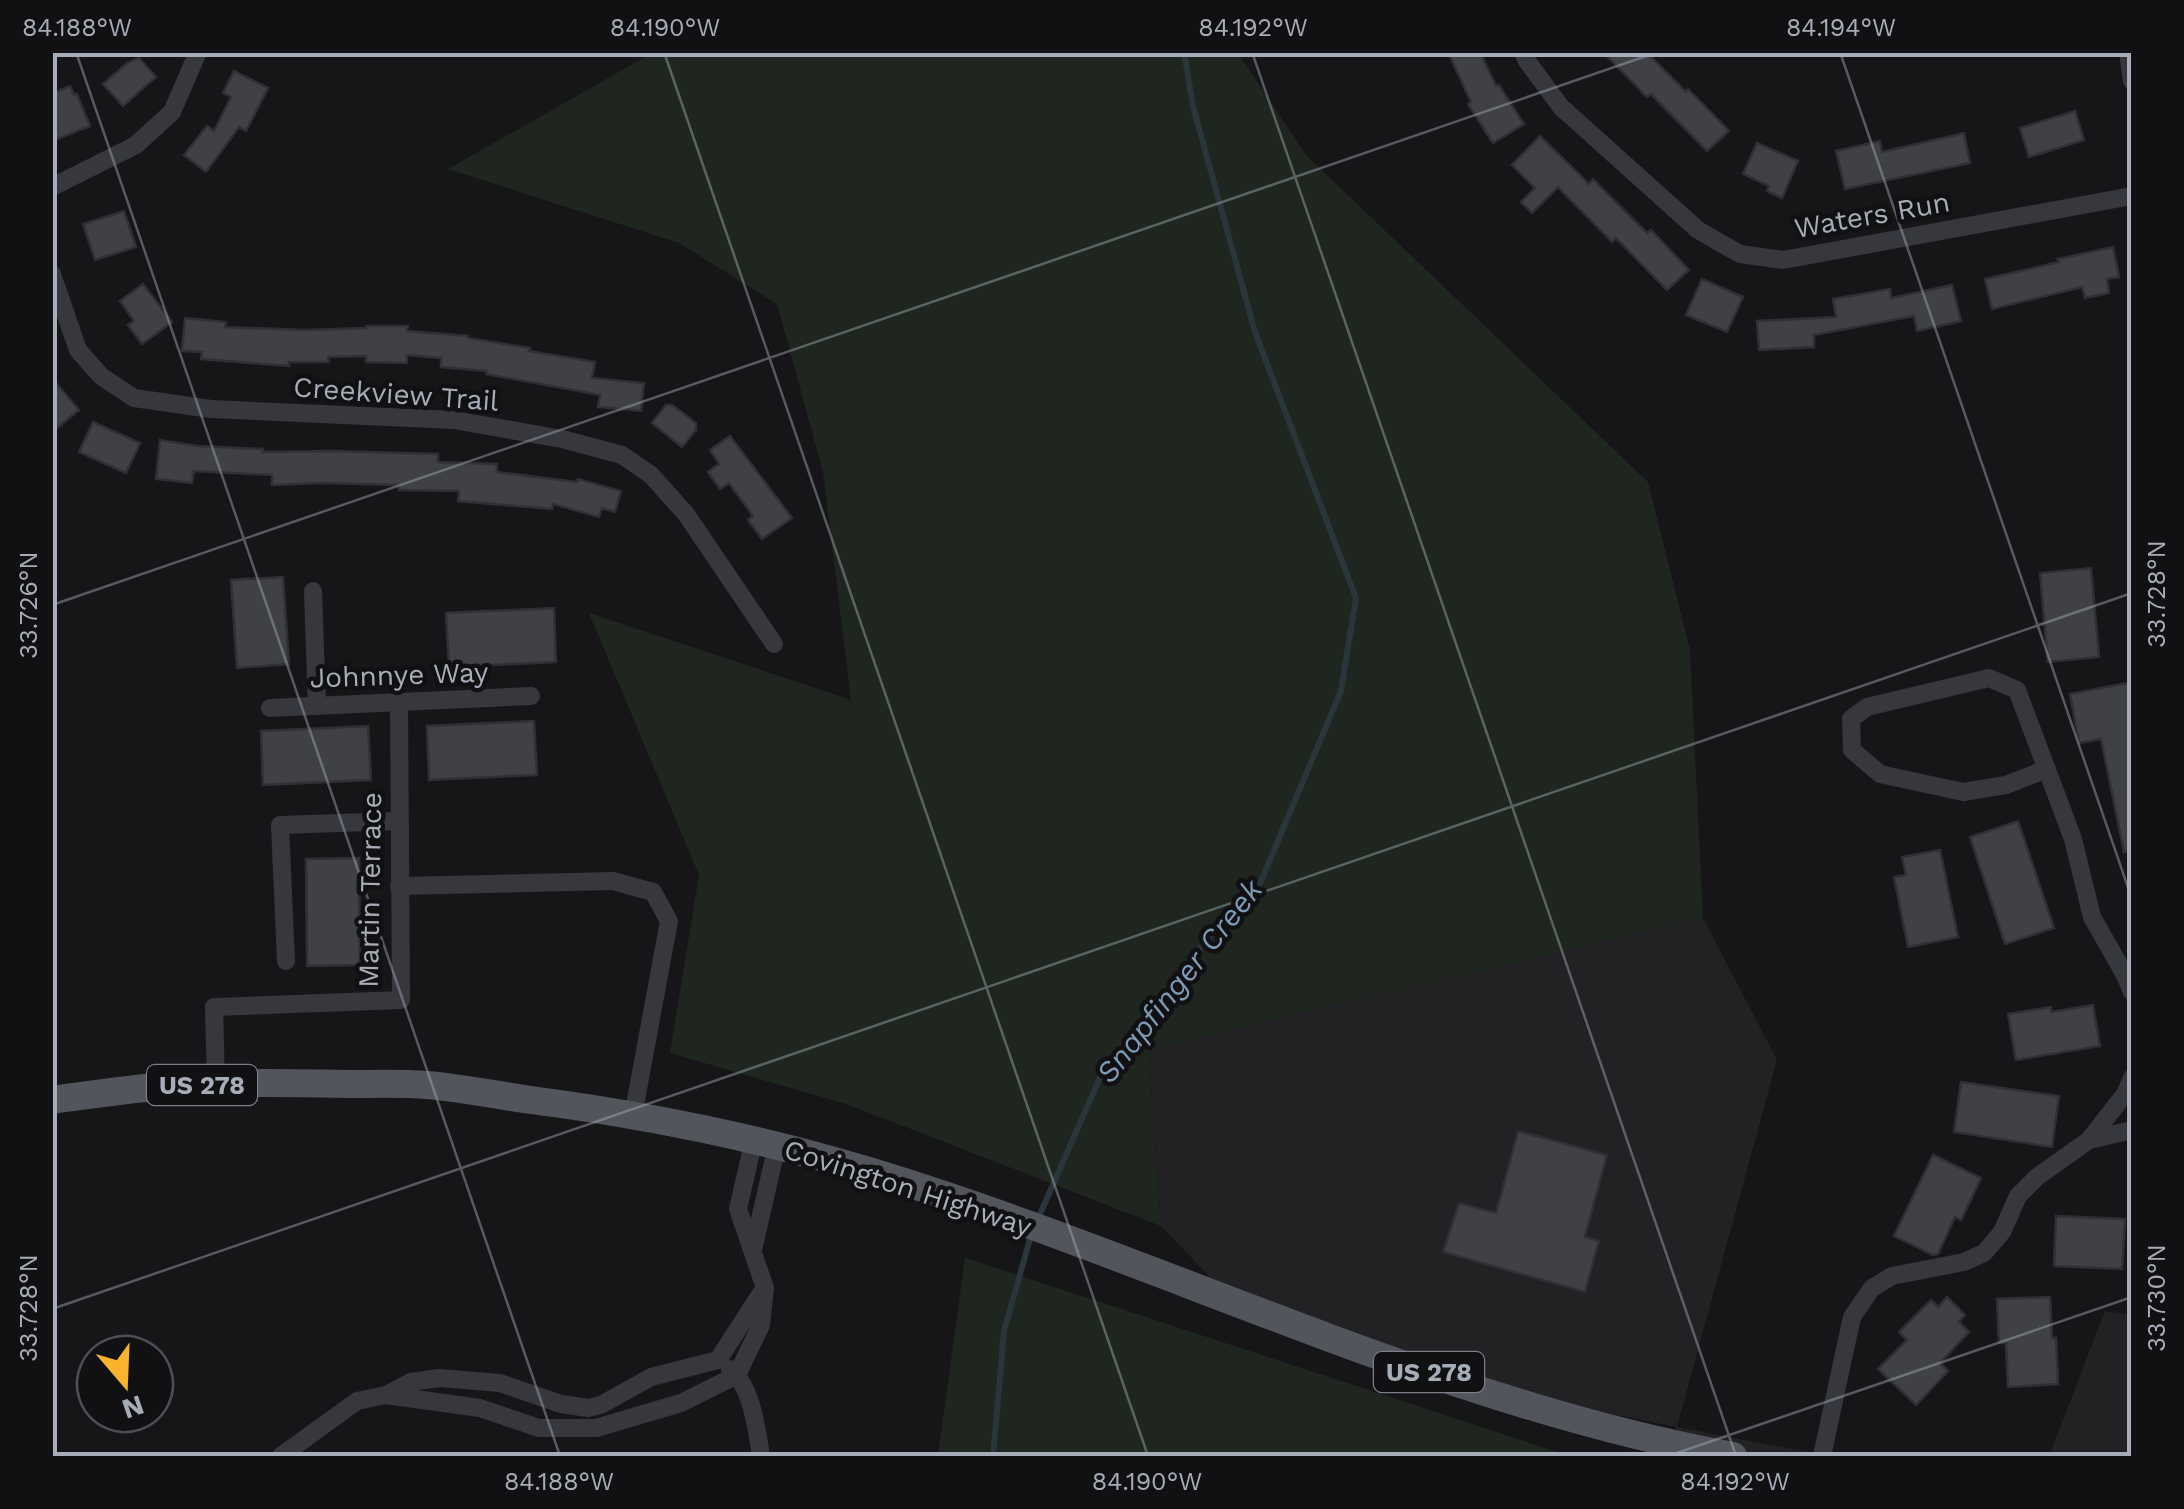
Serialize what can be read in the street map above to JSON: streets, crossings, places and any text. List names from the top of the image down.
{
  "streets": {
    "main road": ["US 278", "Covington Highway"],
    "street": [
      "Waters Run",
      "Creekview Trail",
      "Johnnye Way",
      "Martin Terrace"
    ]
  },
  "crossings": [
    ["Johnnye Way", "Martin Terrace"],
    ["Martin Terrace", "Covington Highway"]
  ],
  "water": ["Snapfinger Creek"],
  "north": "bottom",
  "coordinates": [
    "84.188°W",
    "84.190°W",
    "84.192°W",
    "84.194°W",
    "33.728°N",
    "33.726°N",
    "33.730°N"
  ]
}
